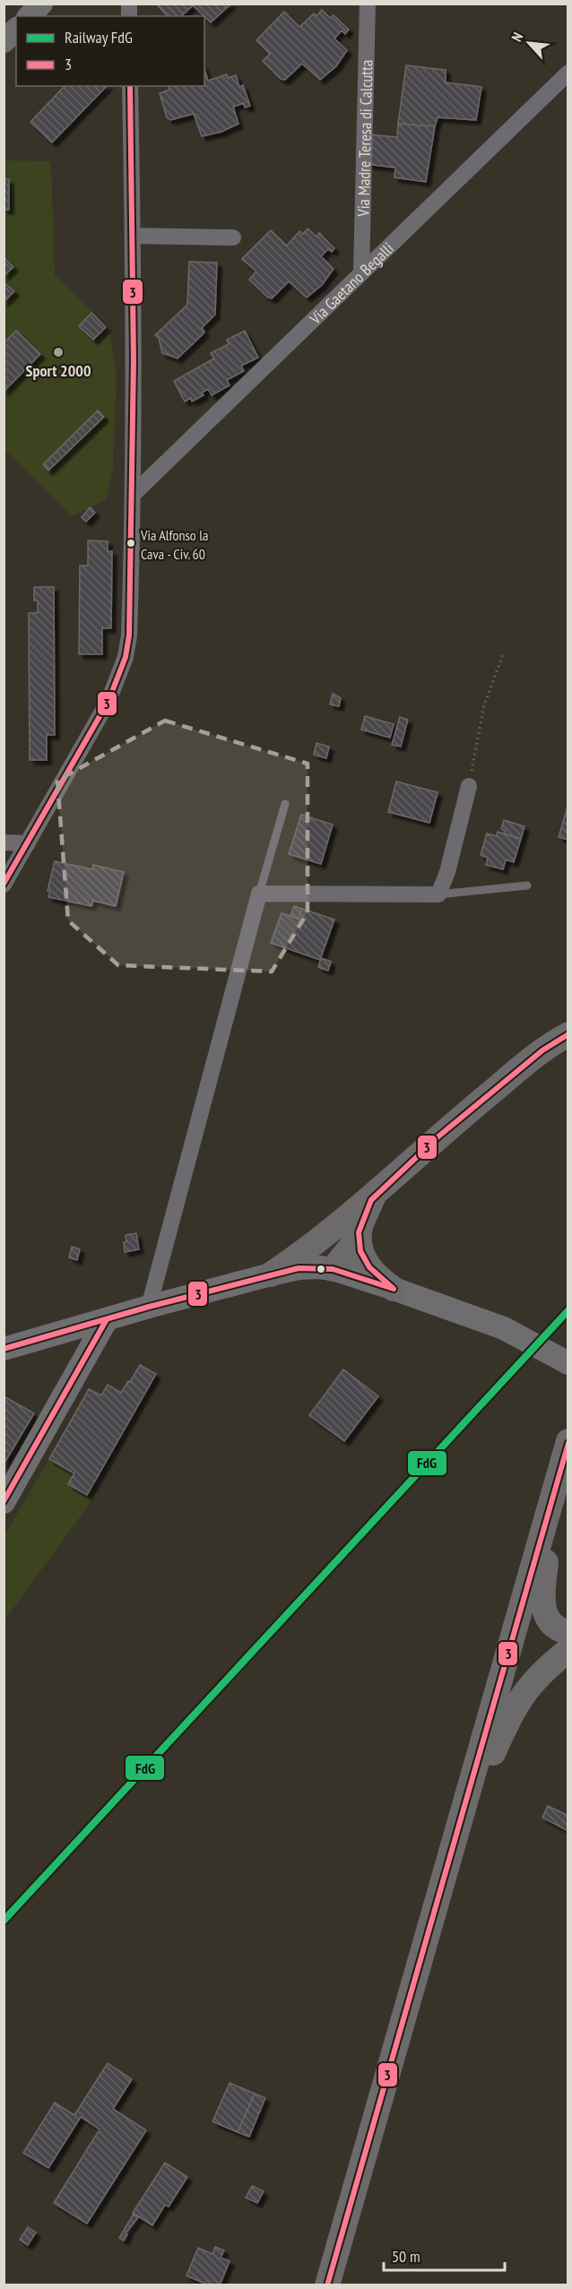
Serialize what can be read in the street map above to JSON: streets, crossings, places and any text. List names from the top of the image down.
{
  "streets": {
    "street": ["Via Madre Teresa di Calcutta", "Via Gaetano Begalli"]
  },
  "crossings": [
    ["Via Madre Teresa di Calcutta", "Via Gaetano Begalli"]
  ],
  "places": ["Sport 2000", "Via Alfonso la Cava - Civ. 60"],
  "lines": ["transit line 3", "rail line FdG"],
  "legend": ["Railway FdG", "3"],
  "scale_bar": "50 m",
  "north": "top left"
}
